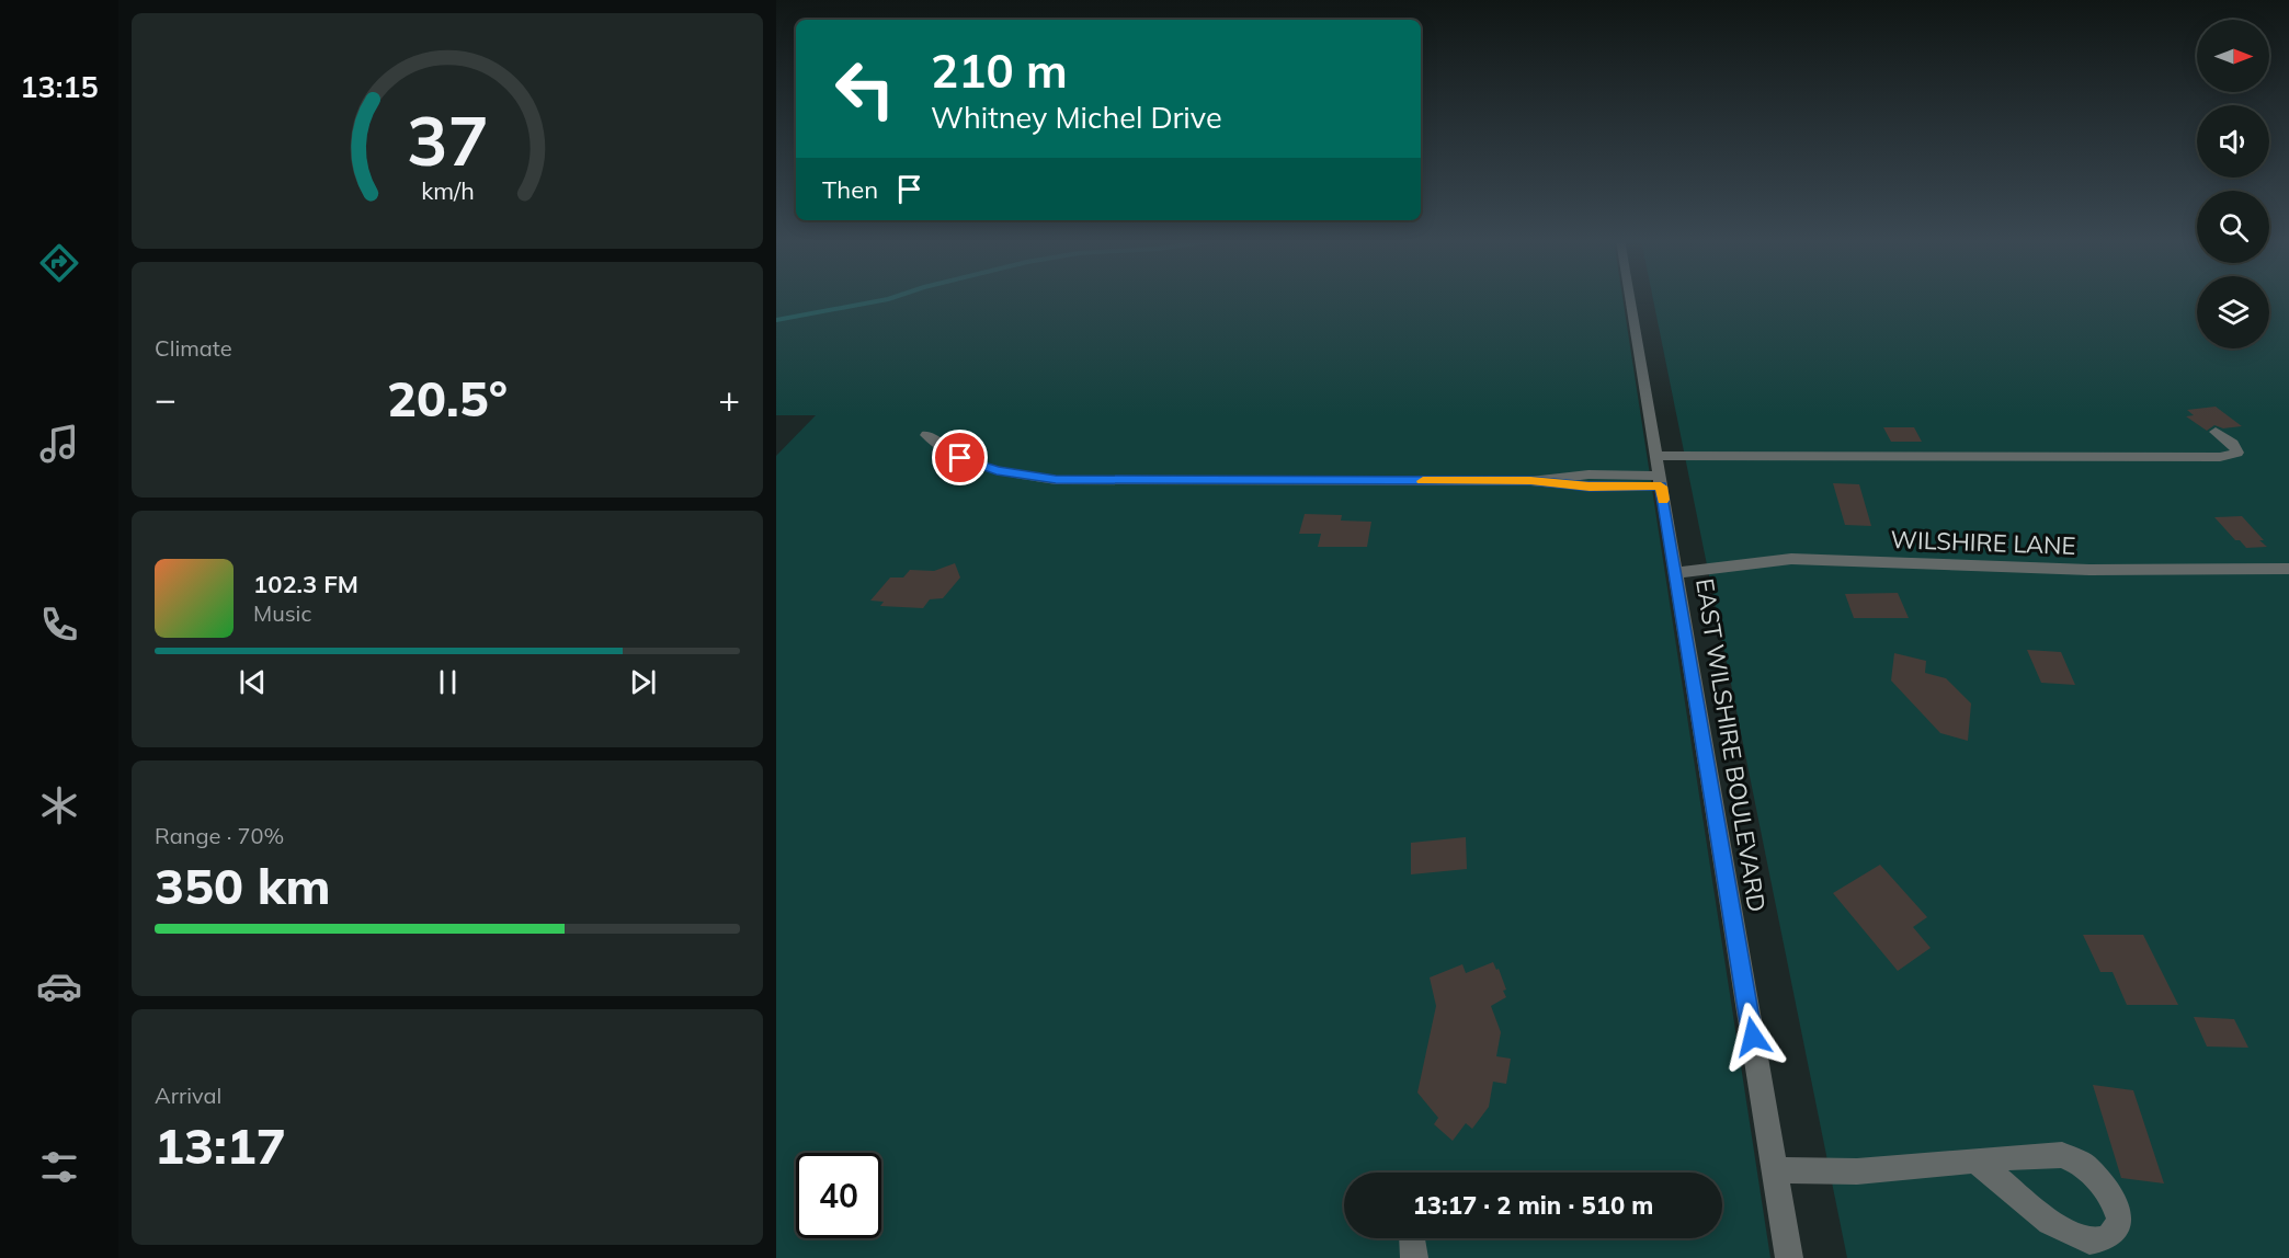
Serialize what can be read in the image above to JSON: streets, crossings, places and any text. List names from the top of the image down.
{
  "streets": {
    "street": ["WILSHIRE LANE", "EAST WILSHIRE BOULEVARD"]
  },
  "crossings": [
    ["WILSHIRE LANE", "EAST WILSHIRE BOULEVARD"]
  ],
  "north": "right",
  "page": {
    "tabs": "13:15",
    "turn": ["210 m", "Whitney Michel Drive"],
    "then": "Then",
    "tile": [
      "Climate",
      ["Range · 70%", "350 km"],
      ["Arrival", "13:17"]
    ],
    "heat": ["−", "20.5°", "+"],
    "song": ["102.3 FM", "Music"],
    "limit": "40",
    "trip": "13:17 · 2 min · 510 m",
    "gauge": ["37", "km/h"]
  }
}
